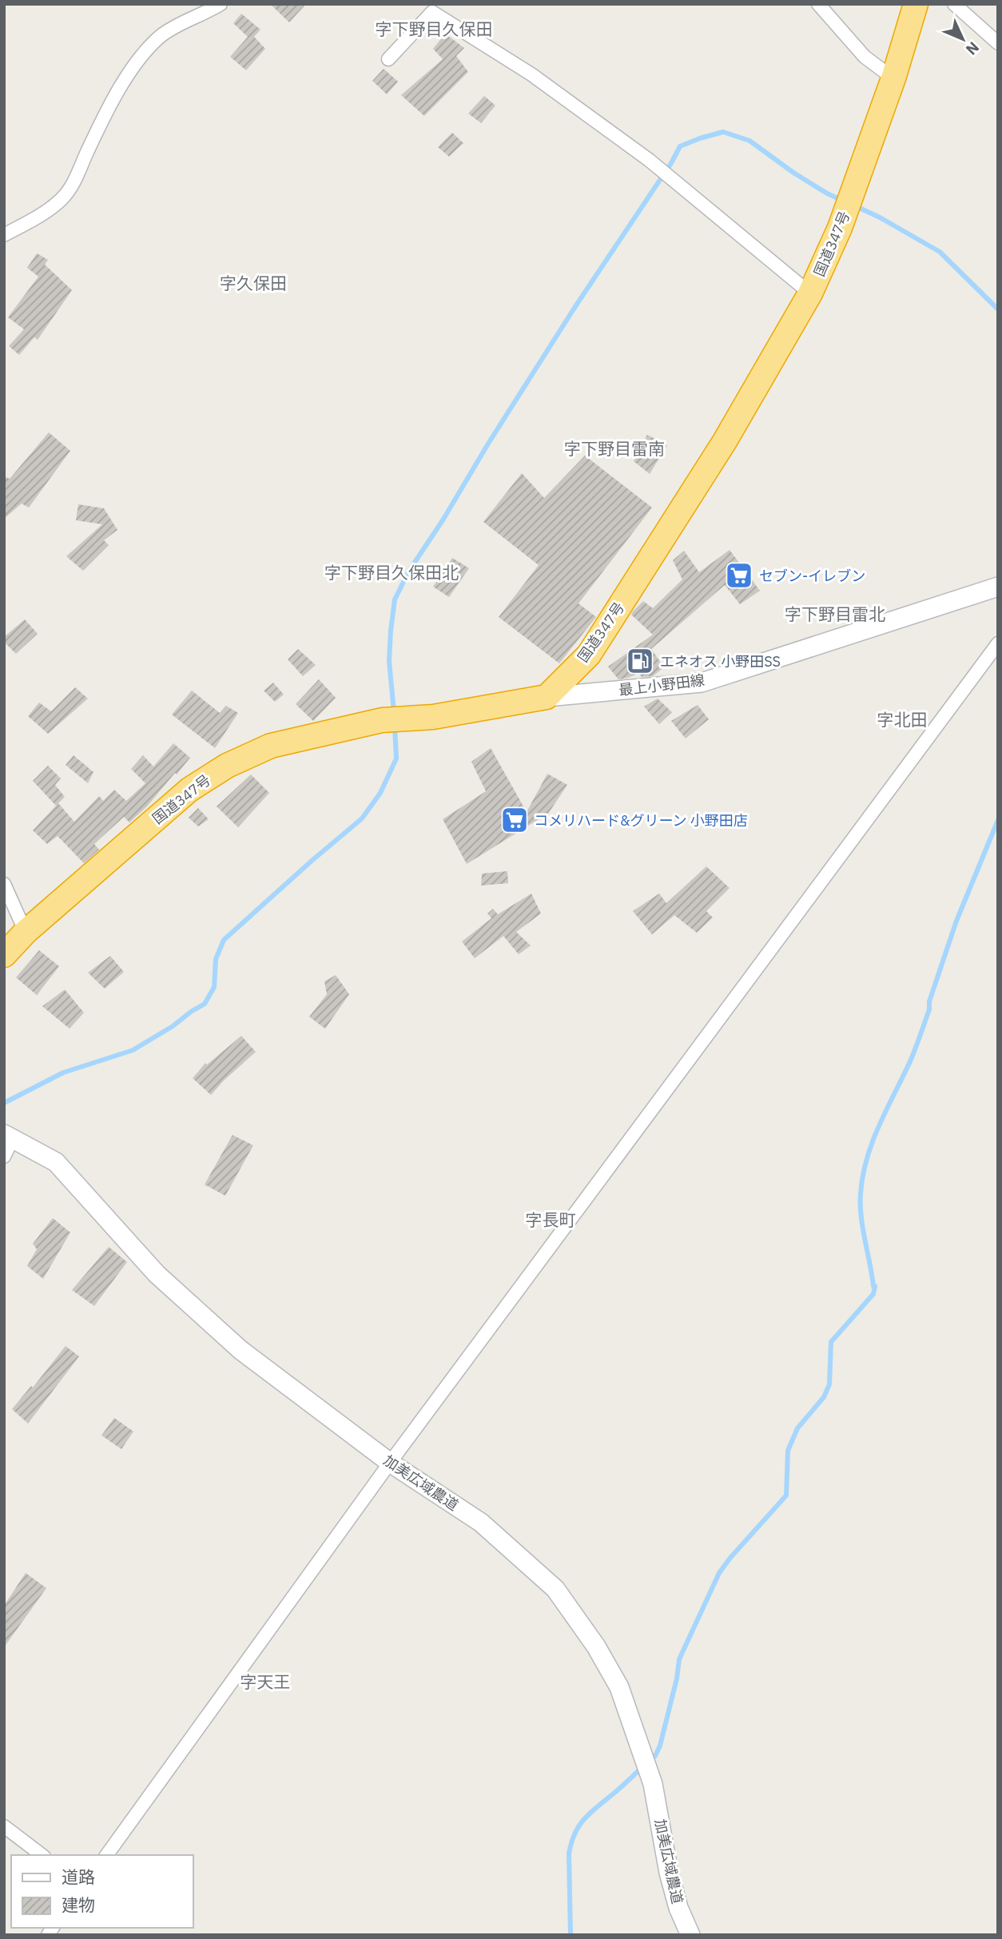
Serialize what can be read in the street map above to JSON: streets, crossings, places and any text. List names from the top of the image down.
{
  "streets": {
    "highway": ["国道347号"],
    "street": ["最上小野田線", "加美広域農道"]
  },
  "crossings": [
    ["国道347号", "最上小野田線"]
  ],
  "districts": [
    "字下野目久保田",
    "字久保田",
    "字下野目雷南",
    "字下野目久保田北",
    "字下野目雷北",
    "字北田",
    "字長町",
    "字天王"
  ],
  "places": {
    "supermarket": ["セブン-イレブン", "コメリハード&グリーン 小野田店"],
    "fuel station": ["エネオス 小野田SS"]
  },
  "legend": ["道路", "建物"],
  "north": "bottom right"
}
